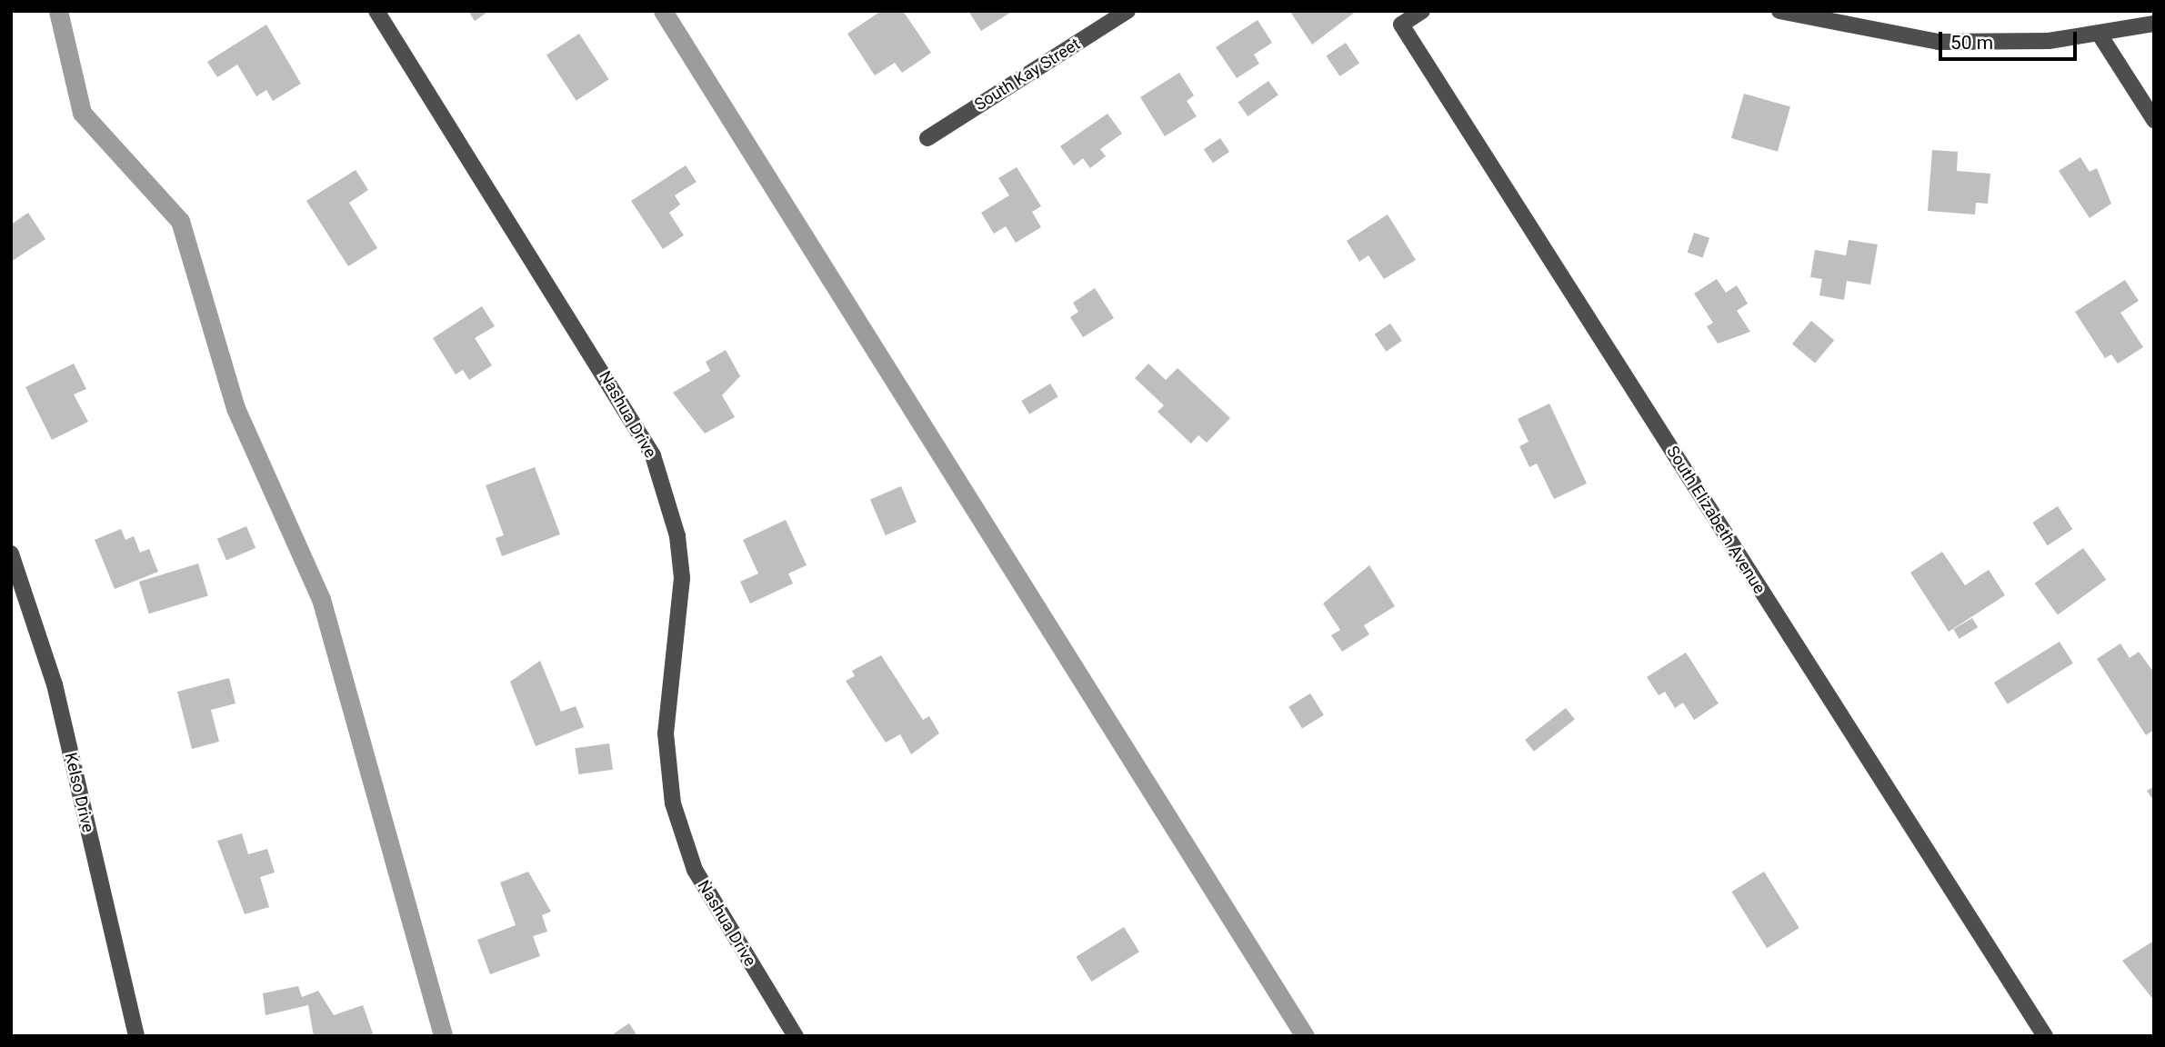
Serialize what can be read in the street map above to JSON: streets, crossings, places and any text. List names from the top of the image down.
{
  "streets": {
    "street": [
      "South Kay Street",
      "Nashua Drive",
      "South Elizabeth Avenue",
      "Kelso Drive"
    ]
  },
  "scale_bar": "50 m"
}
